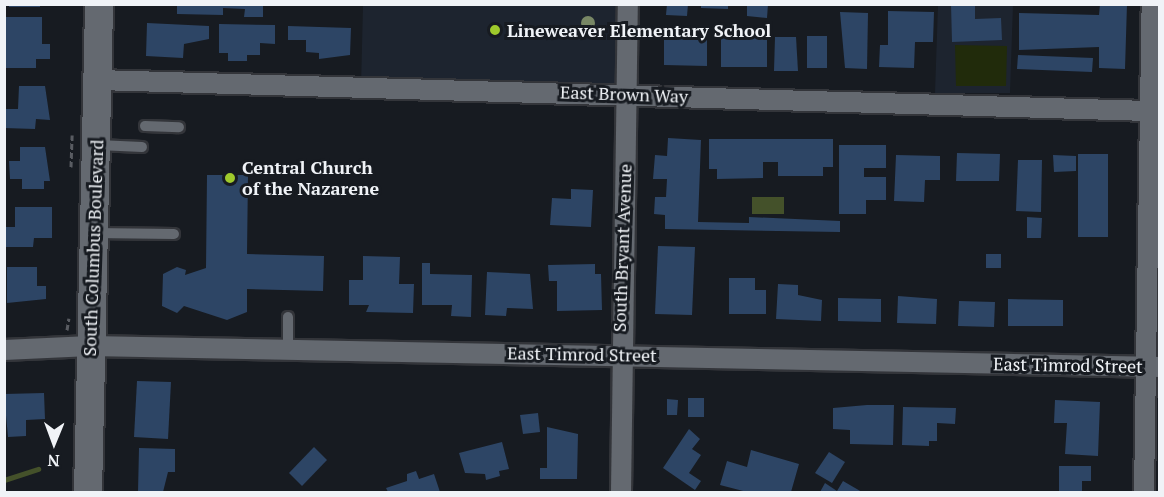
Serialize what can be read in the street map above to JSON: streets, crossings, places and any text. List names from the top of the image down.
{
  "streets": {
    "street": [
      "East Brown Way",
      "South Columbus Boulevard",
      "South Bryant Avenue",
      "East Timrod Street"
    ]
  },
  "crossings": [
    ["East Brown Way", "South Columbus Boulevard"],
    ["East Brown Way", "South Bryant Avenue"],
    ["South Columbus Boulevard", "East Timrod Street"],
    ["South Bryant Avenue", "East Timrod Street"]
  ],
  "places": ["Lineweaver Elementary School", "Central Church of the Nazarene"],
  "north": "bottom"
}
